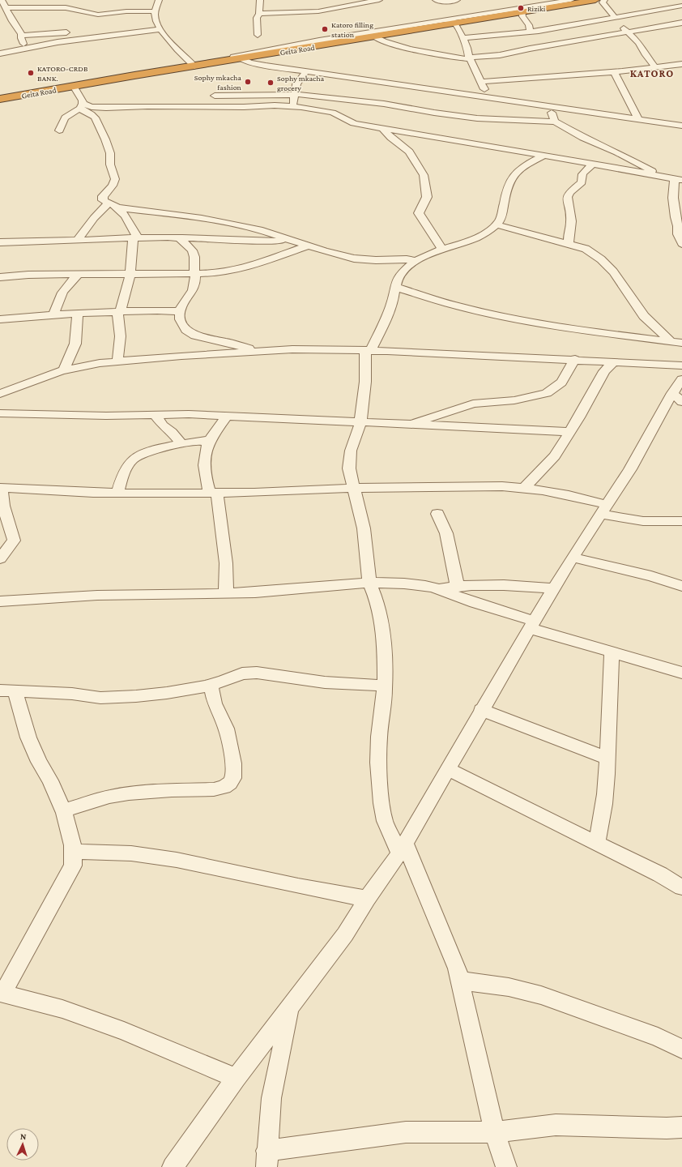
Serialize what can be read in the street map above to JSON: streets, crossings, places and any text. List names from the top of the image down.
{
  "streets": {
    "highway": ["Geita Road"]
  },
  "districts": ["KATORO"],
  "places": [
    "Riziki",
    "Katoro filling station",
    "KATORO-CRDB BANK.",
    "Sophy mkacha fashion",
    "Sophy mkacha grocery"
  ],
  "north": "top"
}
